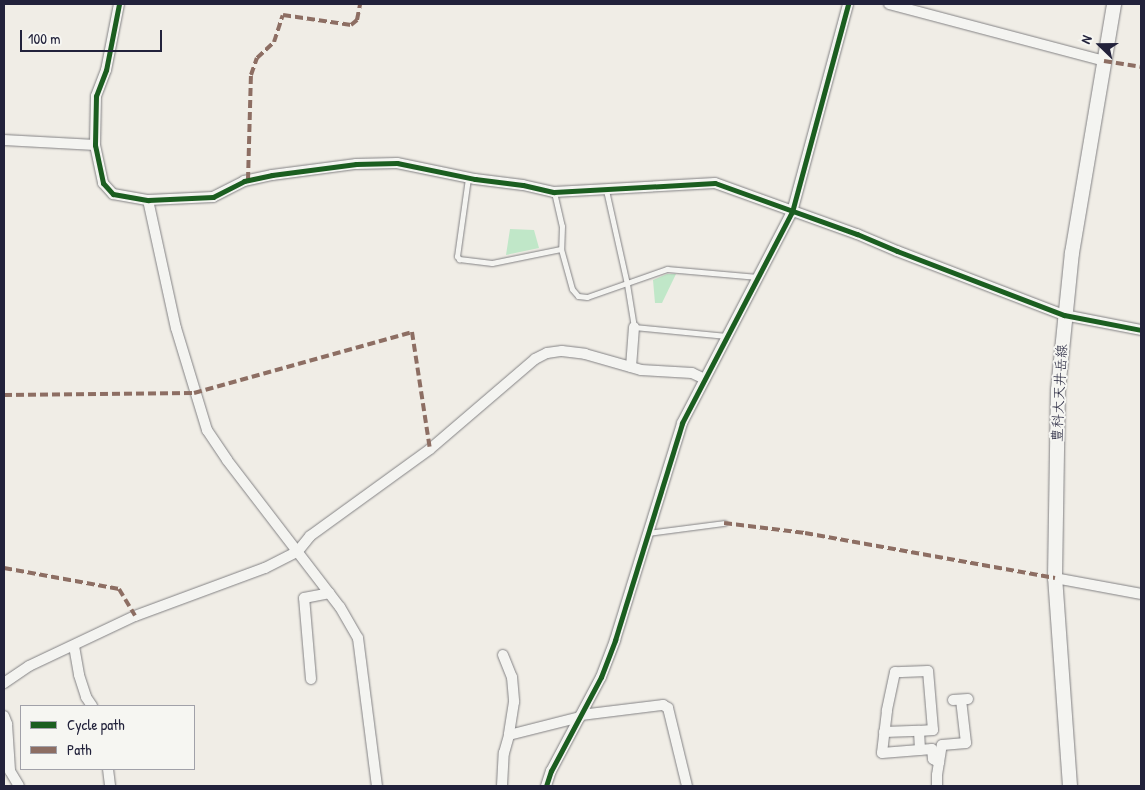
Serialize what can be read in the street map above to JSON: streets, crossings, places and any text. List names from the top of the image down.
{
  "streets": {
    "main road": ["豊科大天井岳線"]
  },
  "legend": ["Cycle path", "Path"],
  "scale_bar": "100 m",
  "north": "left"
}
